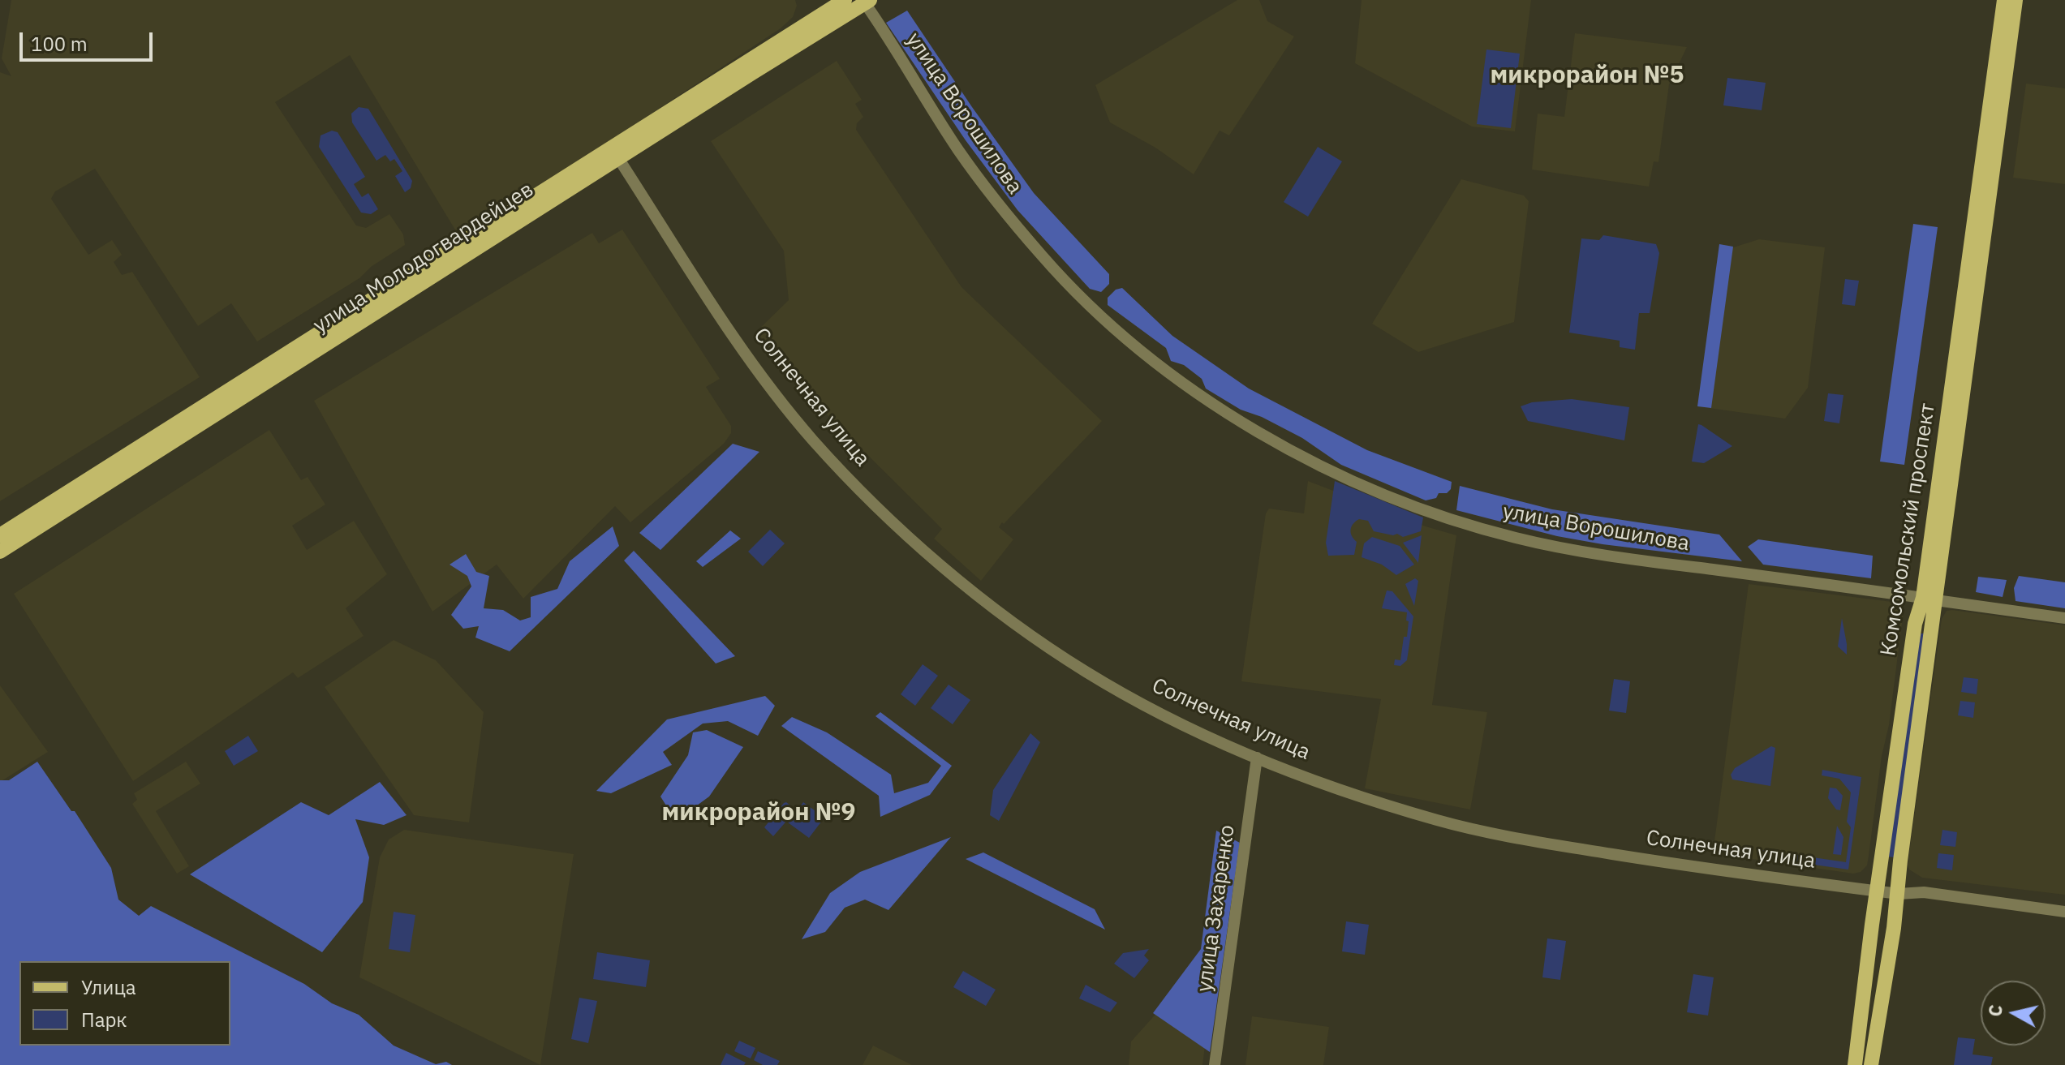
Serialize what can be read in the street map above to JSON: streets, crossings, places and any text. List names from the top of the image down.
{
  "streets": {
    "main road": ["улица Молодогвардейцев", "Комсомольский проспект"],
    "street": ["улица Ворошилова", "Солнечная улица", "улица Захаренко"]
  },
  "crossings": [
    ["улица Ворошилова", "улица Молодогвардейцев"],
    ["улица Ворошилова", "Комсомольский проспект"],
    ["улица Молодогвардейцев", "Солнечная улица"],
    ["Солнечная улица", "Комсомольский проспект"],
    ["Солнечная улица", "улица Захаренко"]
  ],
  "districts": ["микрорайон №5", "микрорайон №9"],
  "legend": ["Улица", "Парк"],
  "scale_bar": "100 m",
  "north": "left"
}
